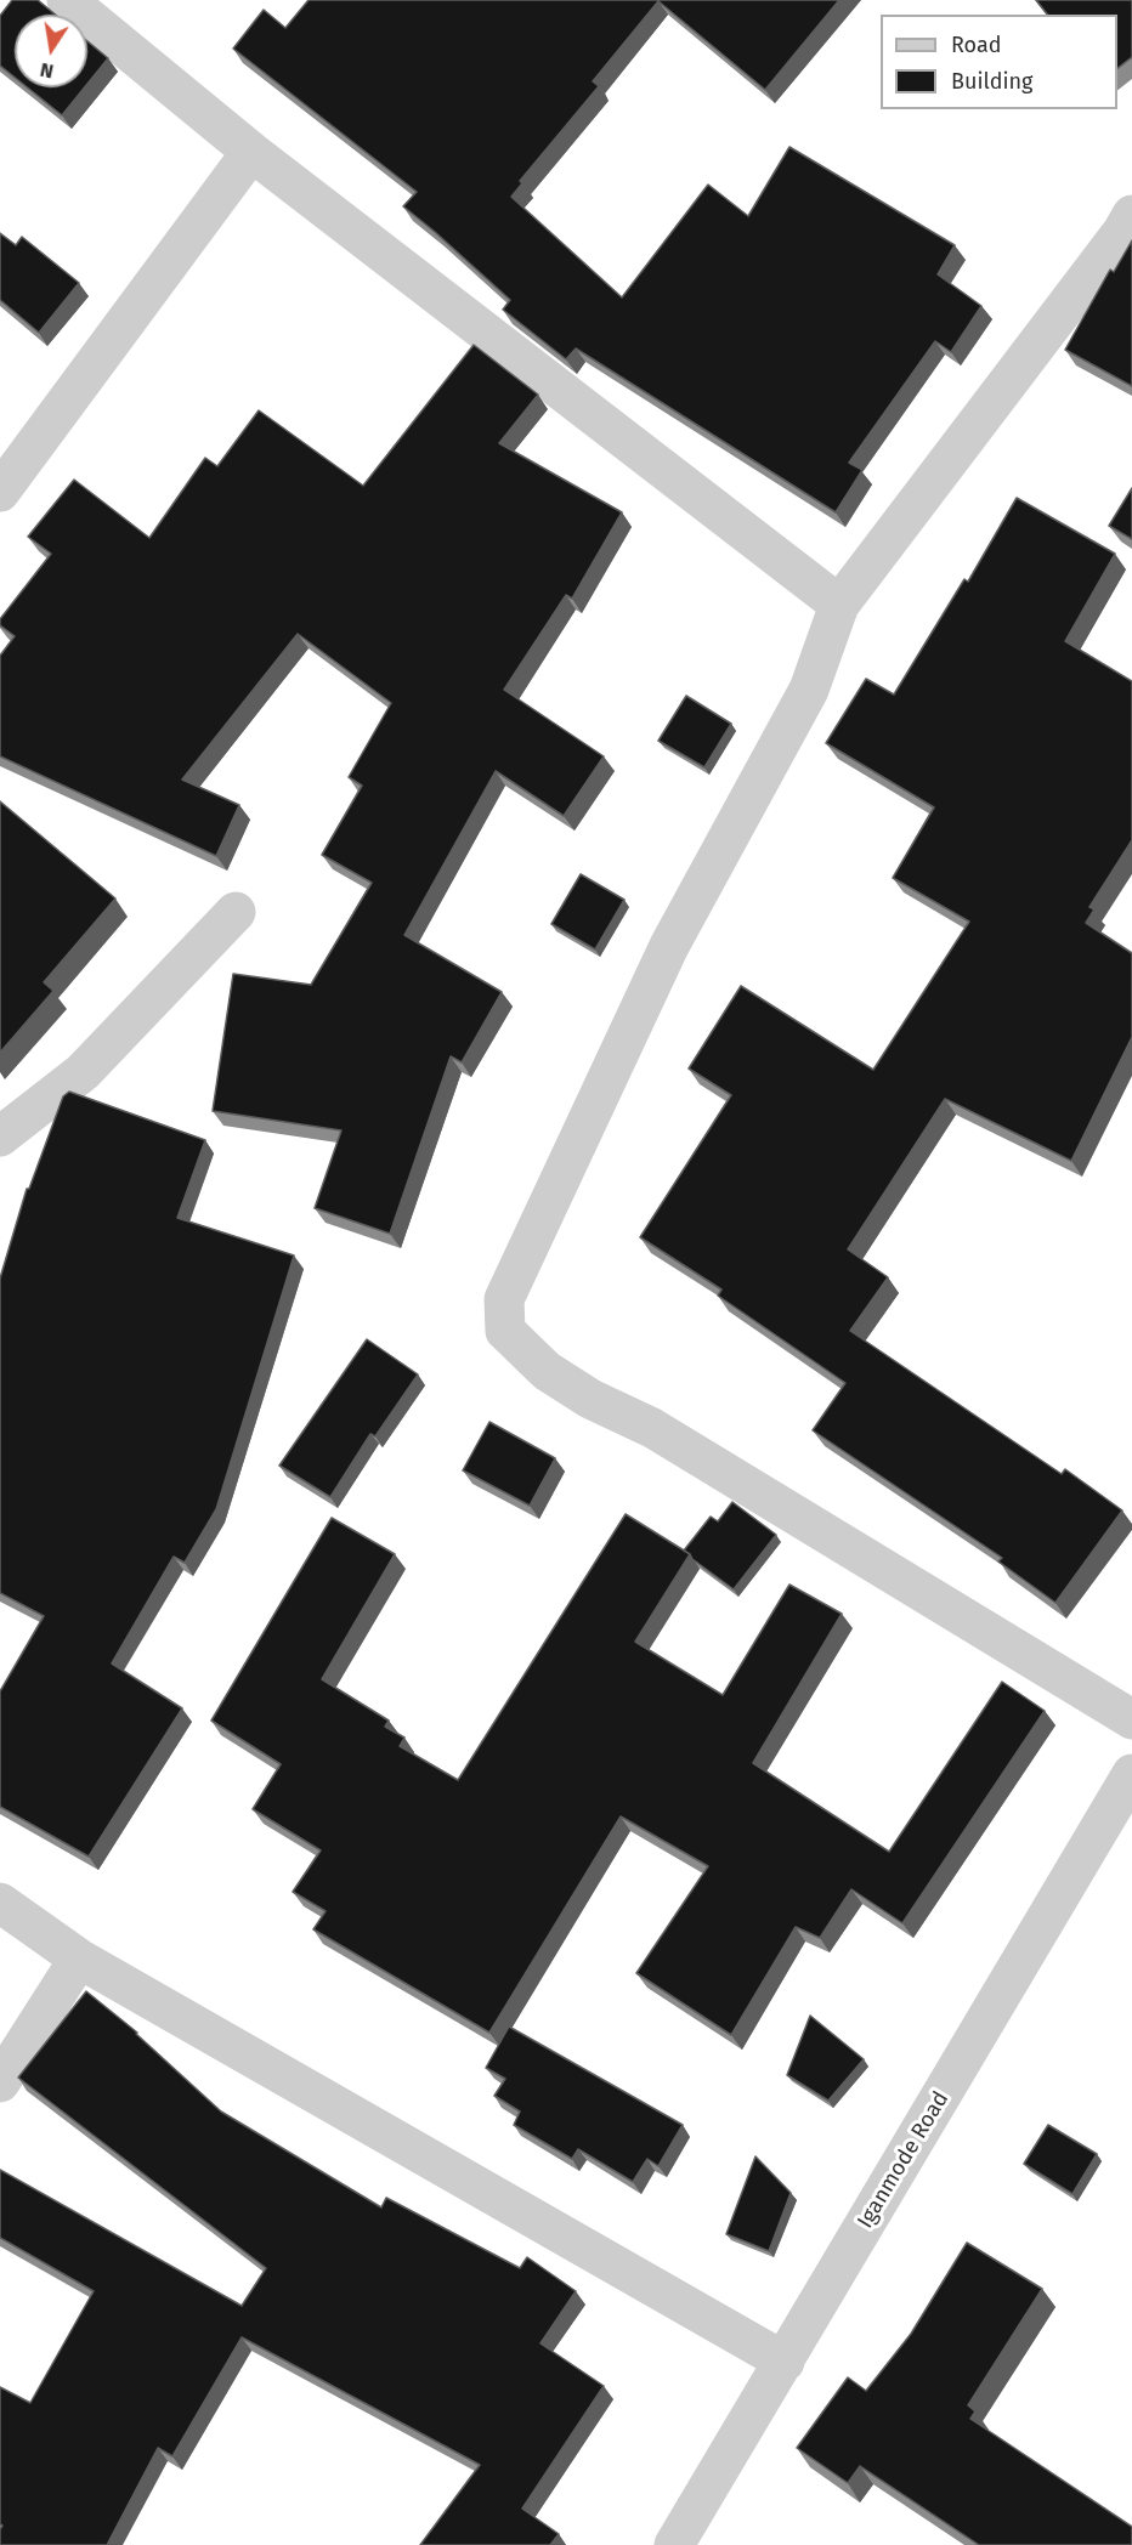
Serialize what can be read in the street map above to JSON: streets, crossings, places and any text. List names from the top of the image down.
{
  "streets": {
    "street": ["Iganmode Road"]
  },
  "legend": ["Road", "Building"],
  "north": "bottom"
}
